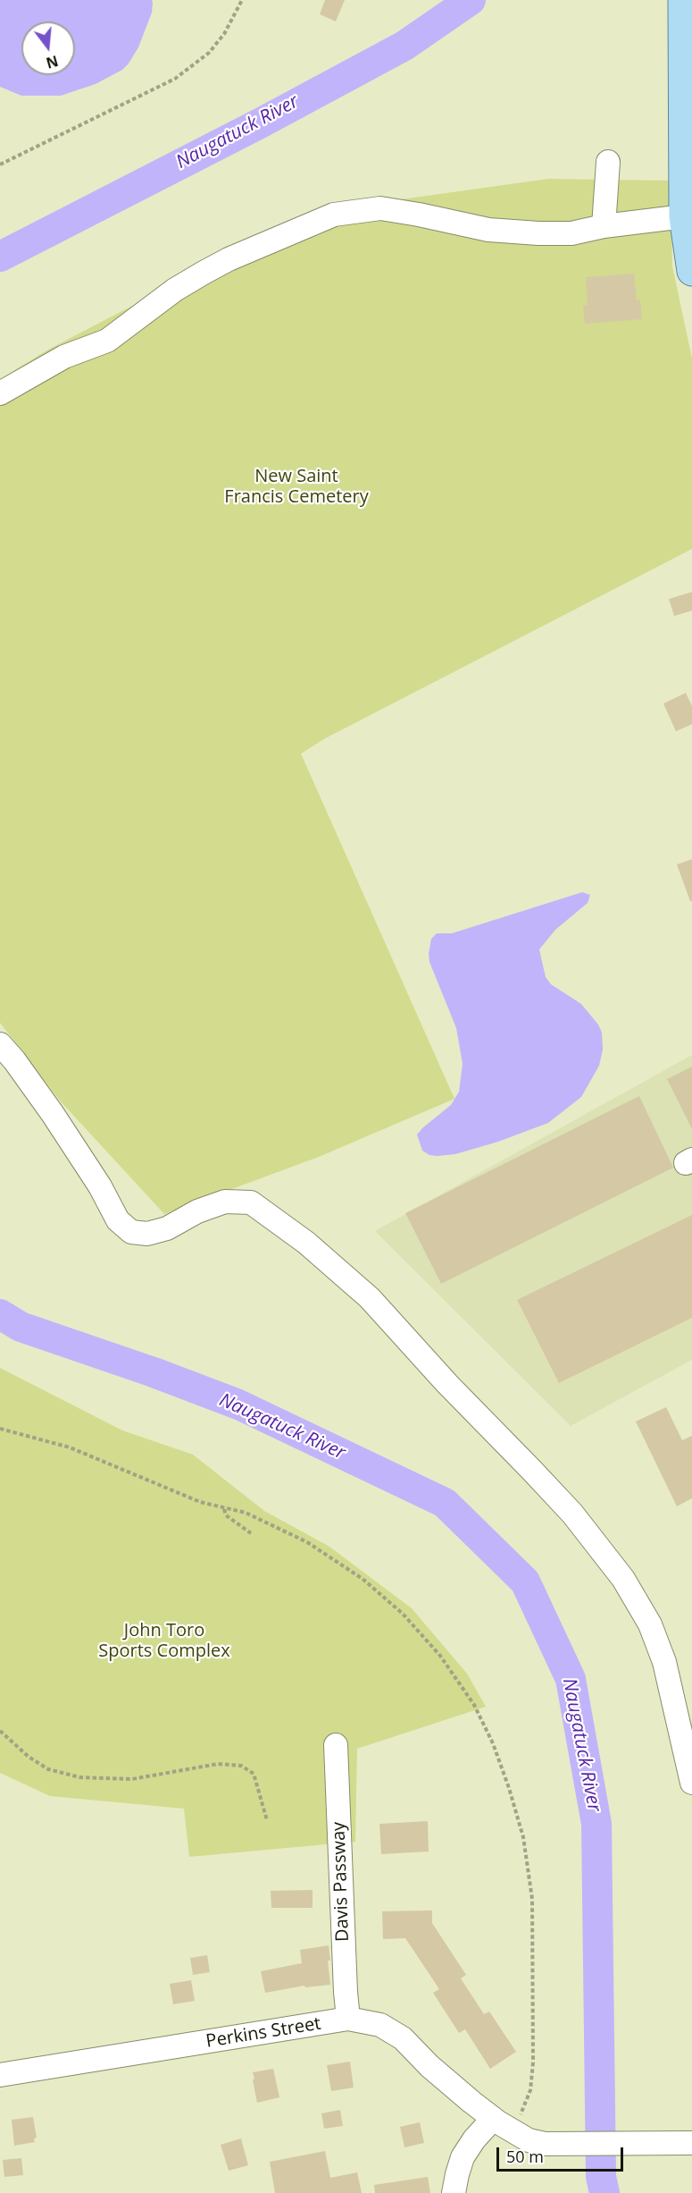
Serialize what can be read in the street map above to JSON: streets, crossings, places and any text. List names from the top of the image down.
{
  "streets": {
    "street": ["Davis Passway", "Perkins Street"]
  },
  "crossings": [
    ["Davis Passway", "Perkins Street"]
  ],
  "water": ["Naugatuck River"],
  "parks": ["New Saint Francis Cemetery", "John Toro Sports Complex"],
  "scale_bar": "50 m",
  "north": "bottom"
}
